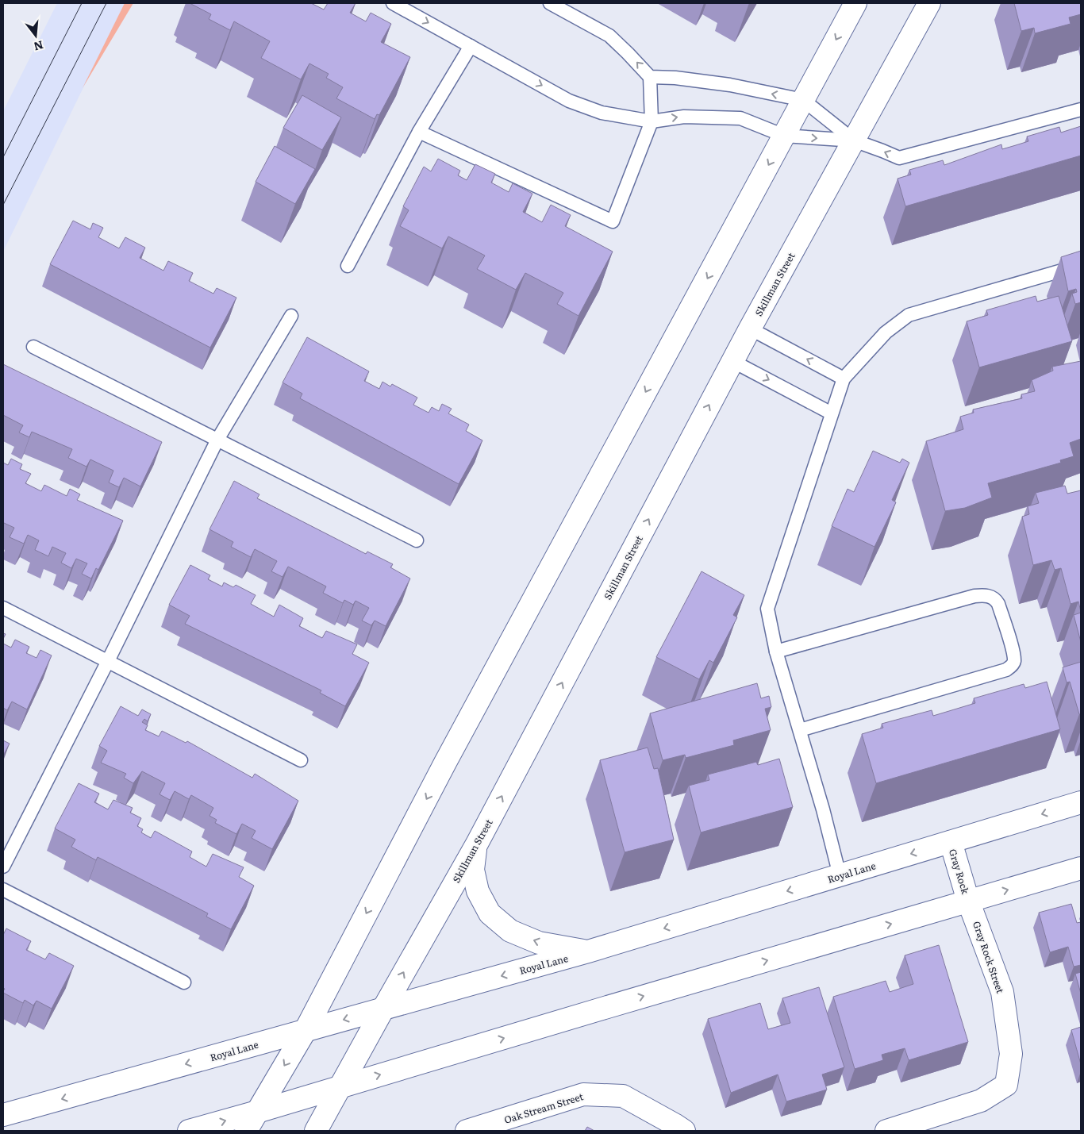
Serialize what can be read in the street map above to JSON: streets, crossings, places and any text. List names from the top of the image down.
{
  "streets": {
    "main road": [
      "Skillman Street",
      "Gray Rock",
      "Royal Lane",
      "Gray Rock Street",
      "Oak Stream Street"
    ]
  },
  "crossings": [
    ["Skillman Street", "Royal Lane"],
    ["Gray Rock", "Royal Lane"],
    ["Gray Rock", "Gray Rock Street"]
  ],
  "north": "bottom"
}
